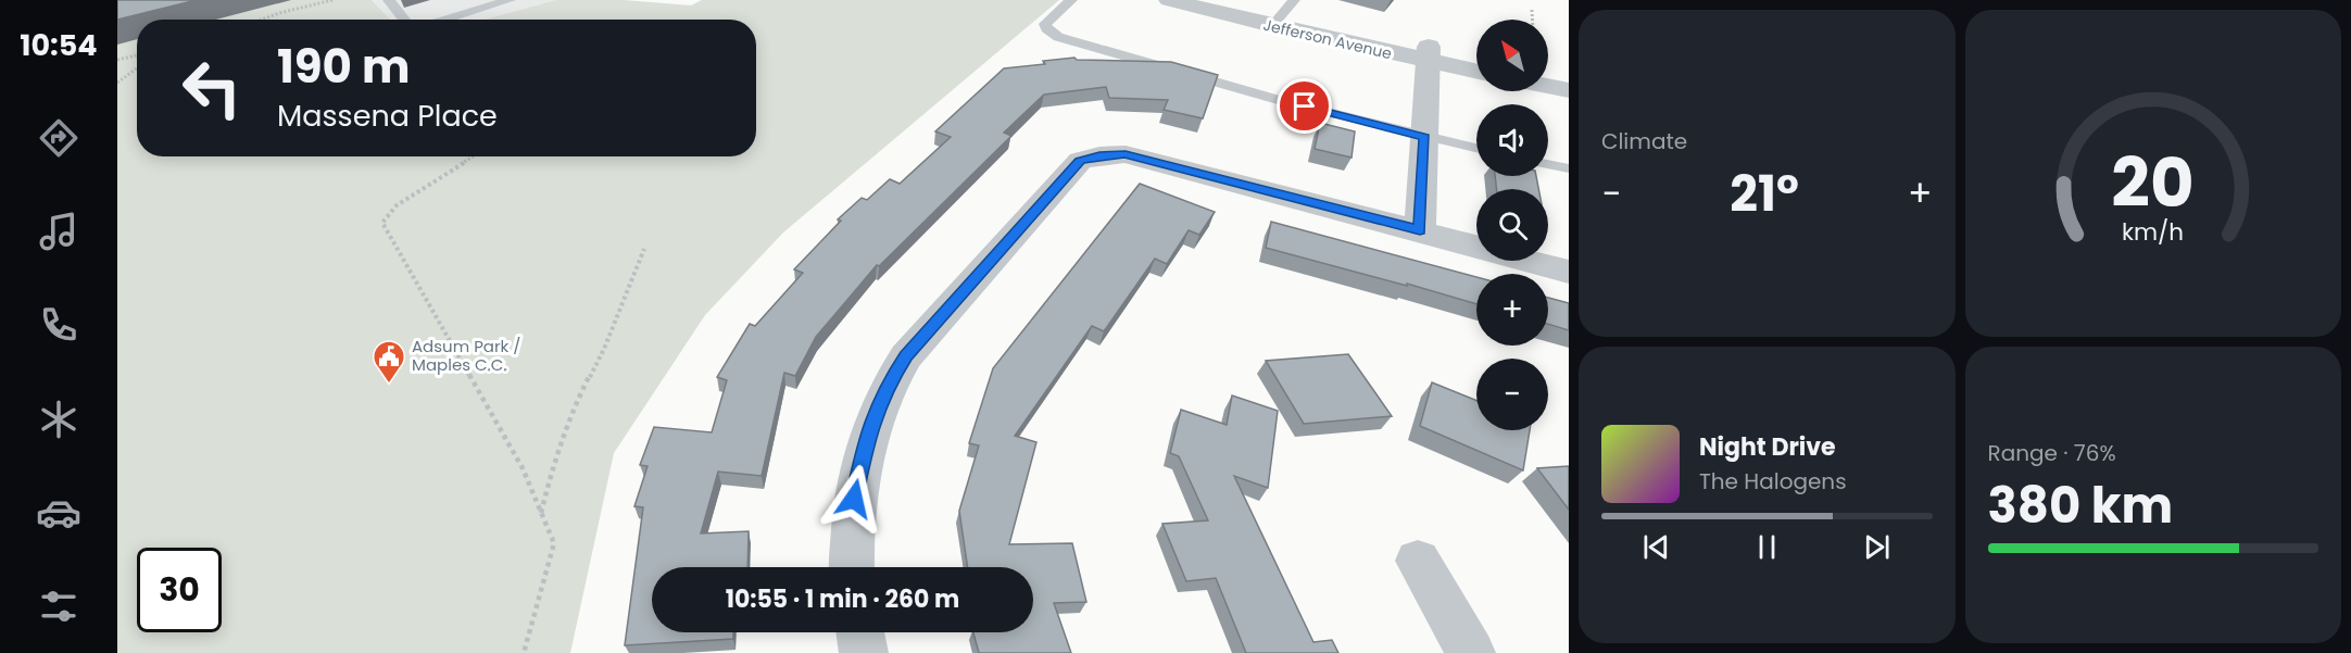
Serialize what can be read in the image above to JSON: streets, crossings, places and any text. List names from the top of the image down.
{
  "streets": {
    "street": ["Jefferson Avenue"]
  },
  "places": {
    "public building": ["Adsum Park / Maples C.C."]
  },
  "north": "top left",
  "page": {
    "tabs": "10:54",
    "tile": [
      "Climate",
      ["Range · 76%", "380 km"]
    ],
    "map_buttons": ["+", "−"],
    "turn": ["190 m", "Massena Place"],
    "heat": ["−", "21°", "+"],
    "song": ["Night Drive", "The Halogens"],
    "limit": "30",
    "trip": "10:55 · 1 min · 260 m",
    "gauge": ["20", "km/h"]
  }
}
